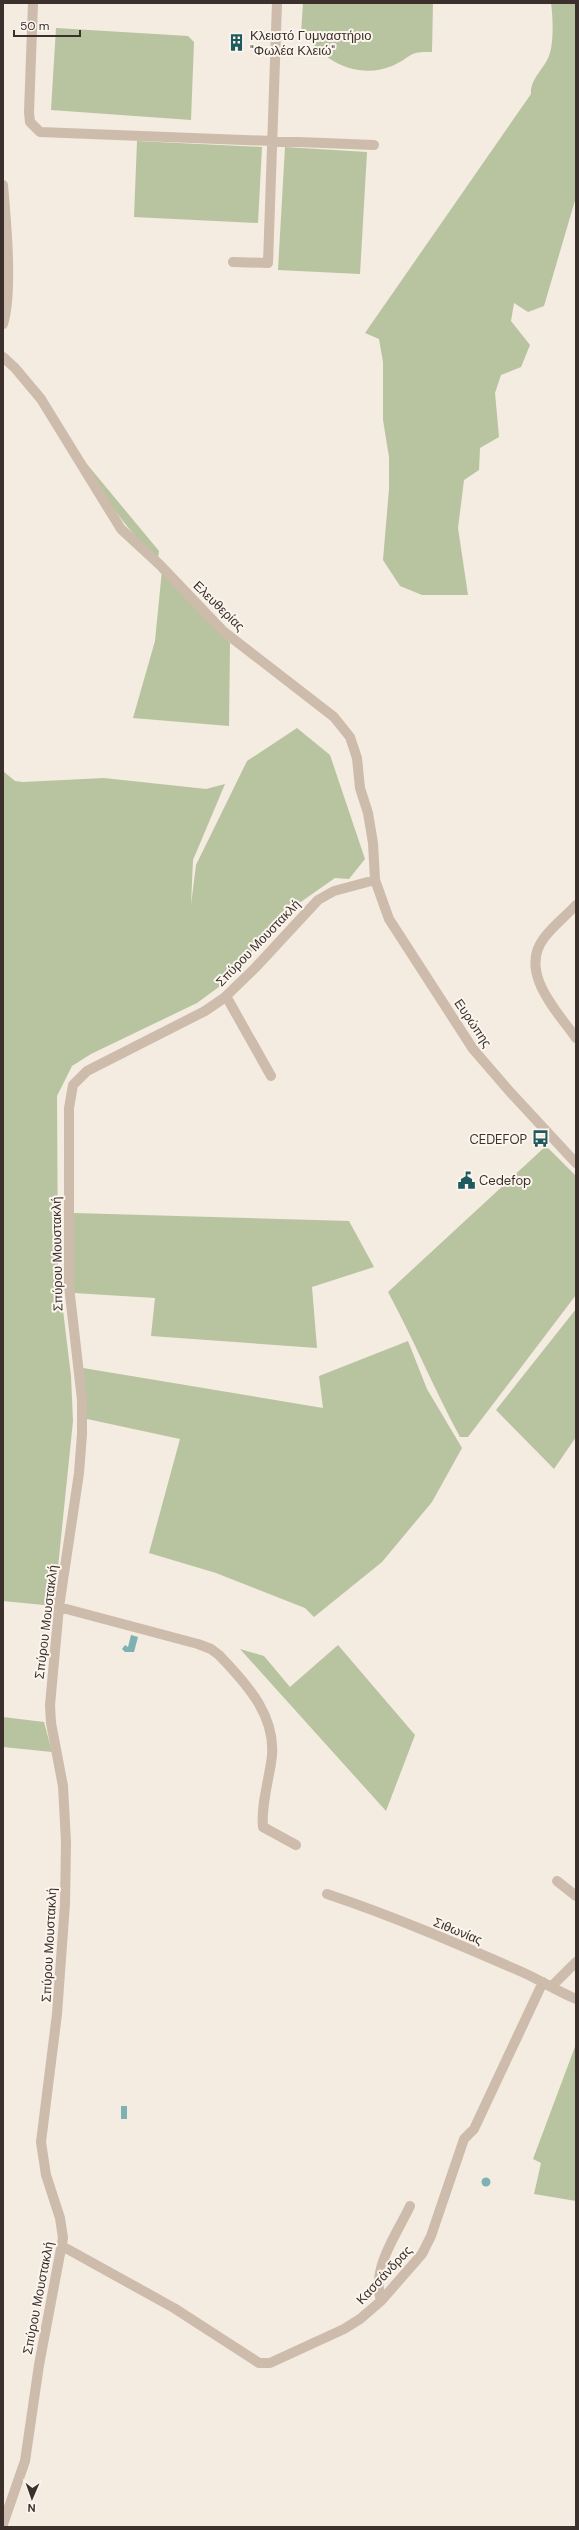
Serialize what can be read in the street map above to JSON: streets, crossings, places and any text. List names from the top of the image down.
{
  "streets": {
    "street": [
      "Ελευθερίας",
      "Σπύρου Μουστακλή",
      "Ευρώπης",
      "Σιθωνίας",
      "Κασσάνδρας"
    ]
  },
  "crossings": [
    ["Ελευθερίας", "Σπύρου Μουστακλή"],
    ["Ελευθερίας", "Ευρώπης"],
    ["Σπύρου Μουστακλή", "Ευρώπης"],
    ["Σπύρου Μουστακλή", "Κασσάνδρας"],
    ["Σιθωνίας", "Κασσάνδρας"]
  ],
  "places": {
    "building": ["Κλειστό Γυμναστήριο \"Φωλέα Κλειώ\""],
    "bus stop": ["CEDEFOP"],
    "public building": ["Cedefop"]
  },
  "scale_bar": "50 m",
  "north": "bottom"
}
